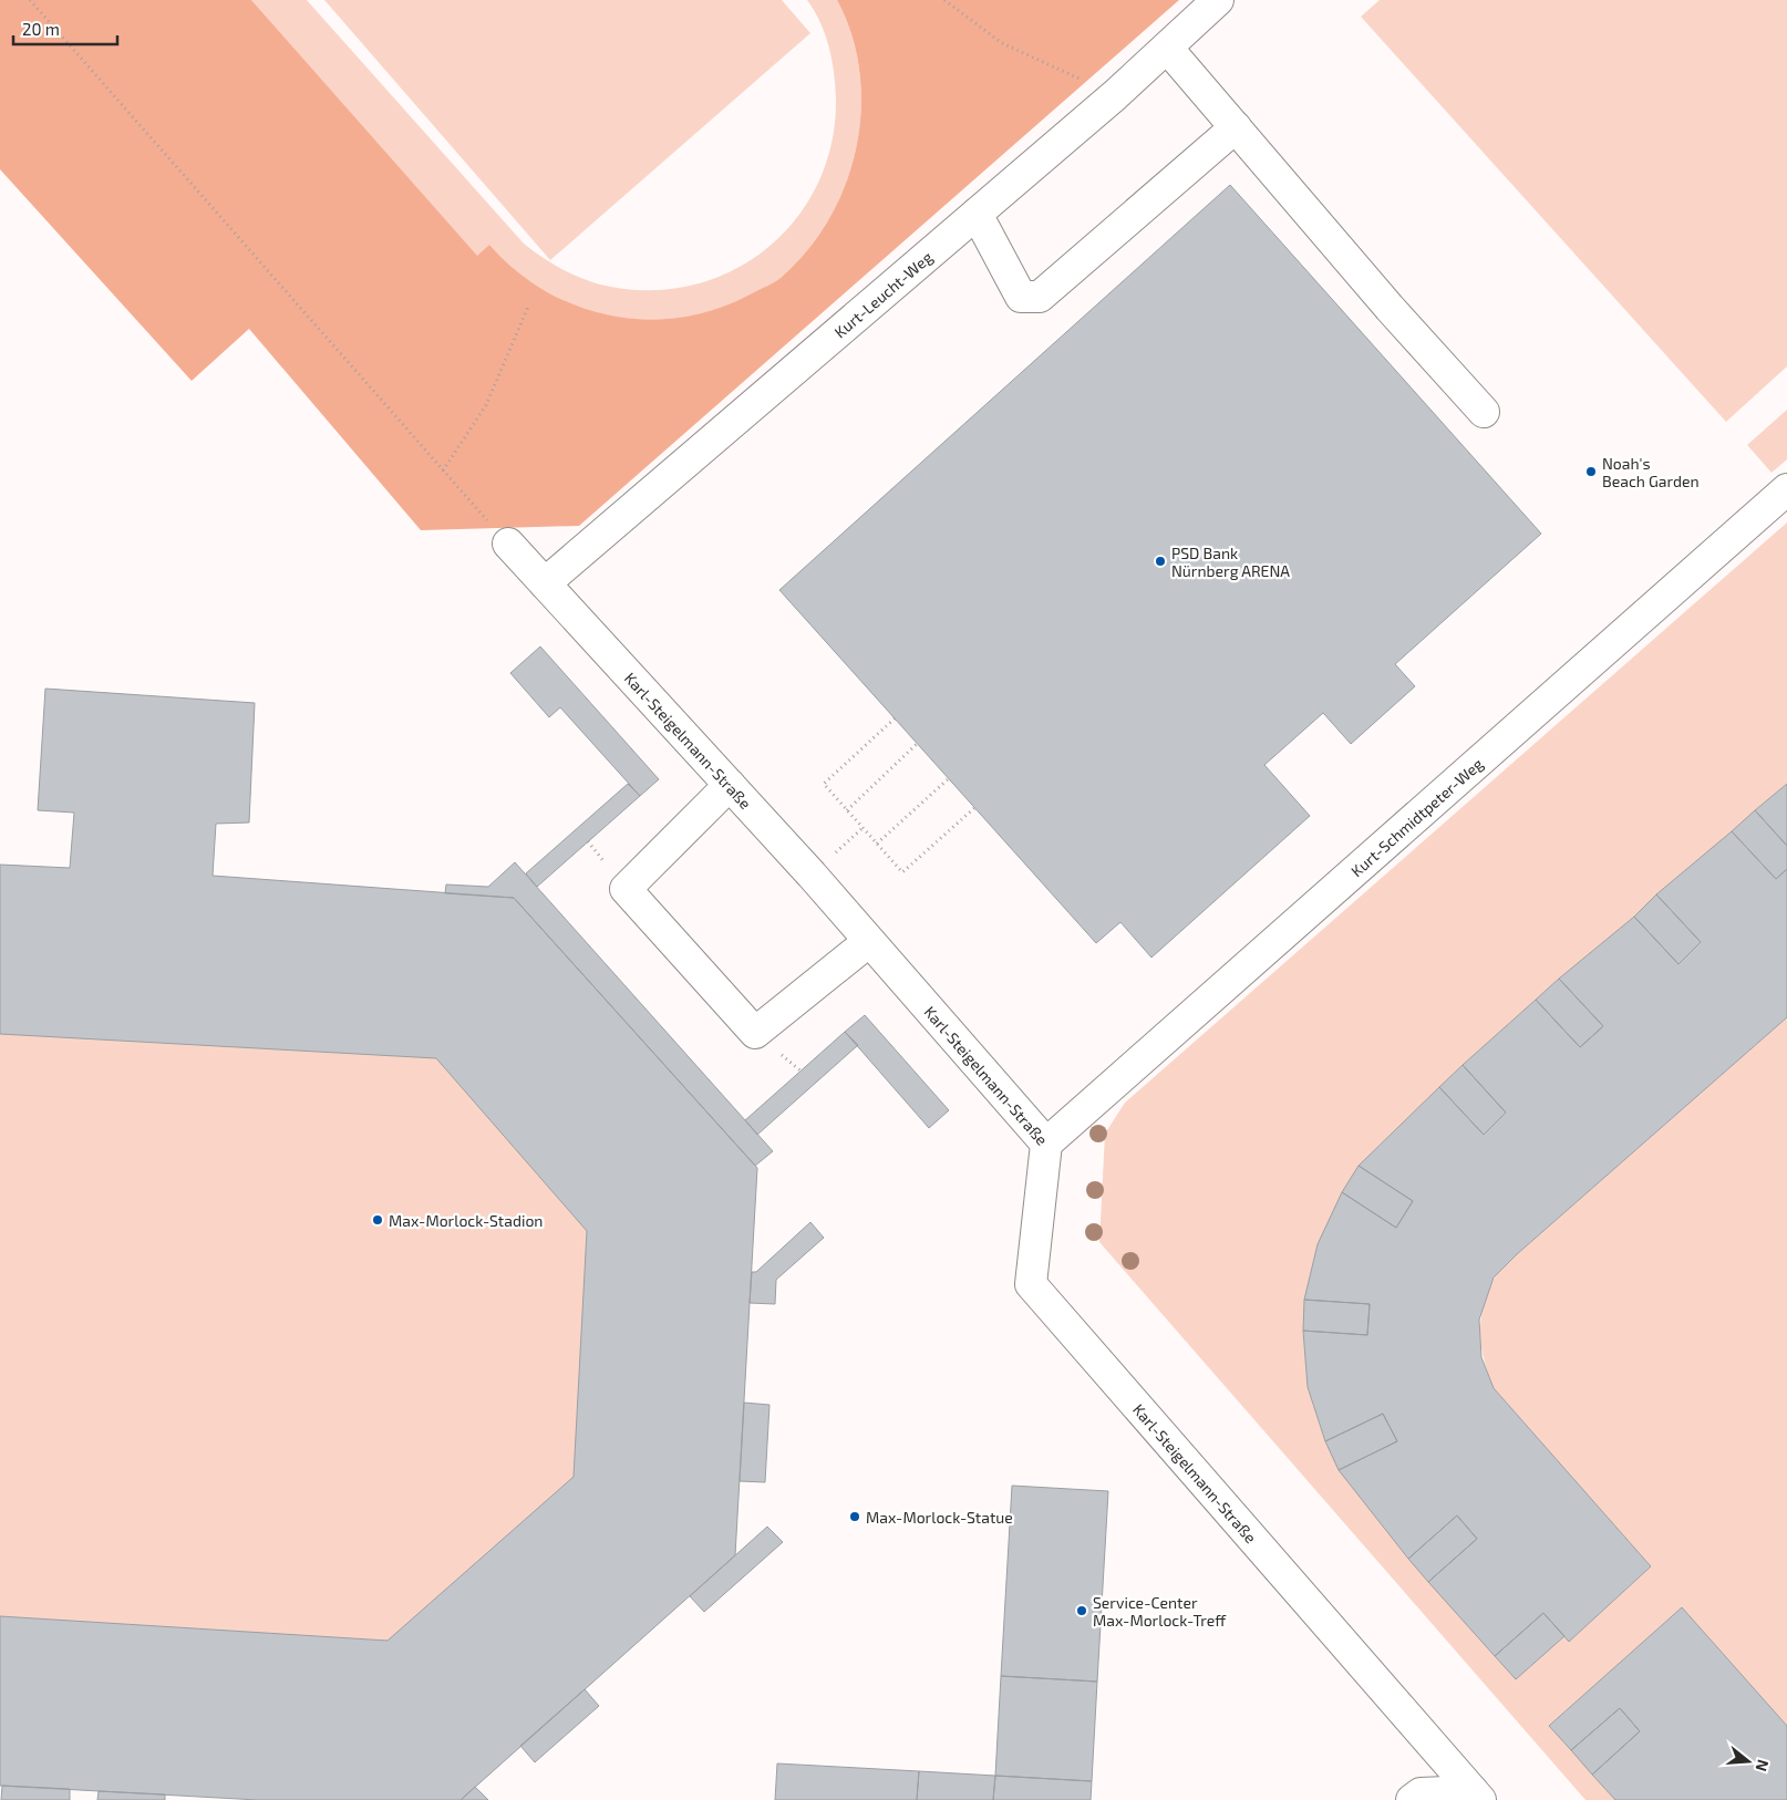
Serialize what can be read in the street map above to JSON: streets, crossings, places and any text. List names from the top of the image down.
{
  "streets": {
    "street": ["Kurt-Leucht-Weg", "Karl-Steigelmann-Straße", "Kurt-Schmidtpeter-Weg"]
  },
  "crossings": [
    ["Kurt-Leucht-Weg", "Karl-Steigelmann-Straße"],
    ["Karl-Steigelmann-Straße", "Kurt-Schmidtpeter-Weg"]
  ],
  "places": [
    "Noah's Beach Garden",
    "PSD Bank Nürnberg ARENA",
    "Max-Morlock-Stadion",
    "Max-Morlock-Statue",
    "Service-Center Max-Morlock-Treff"
  ],
  "scale_bar": "20 m",
  "north": "right"
}
